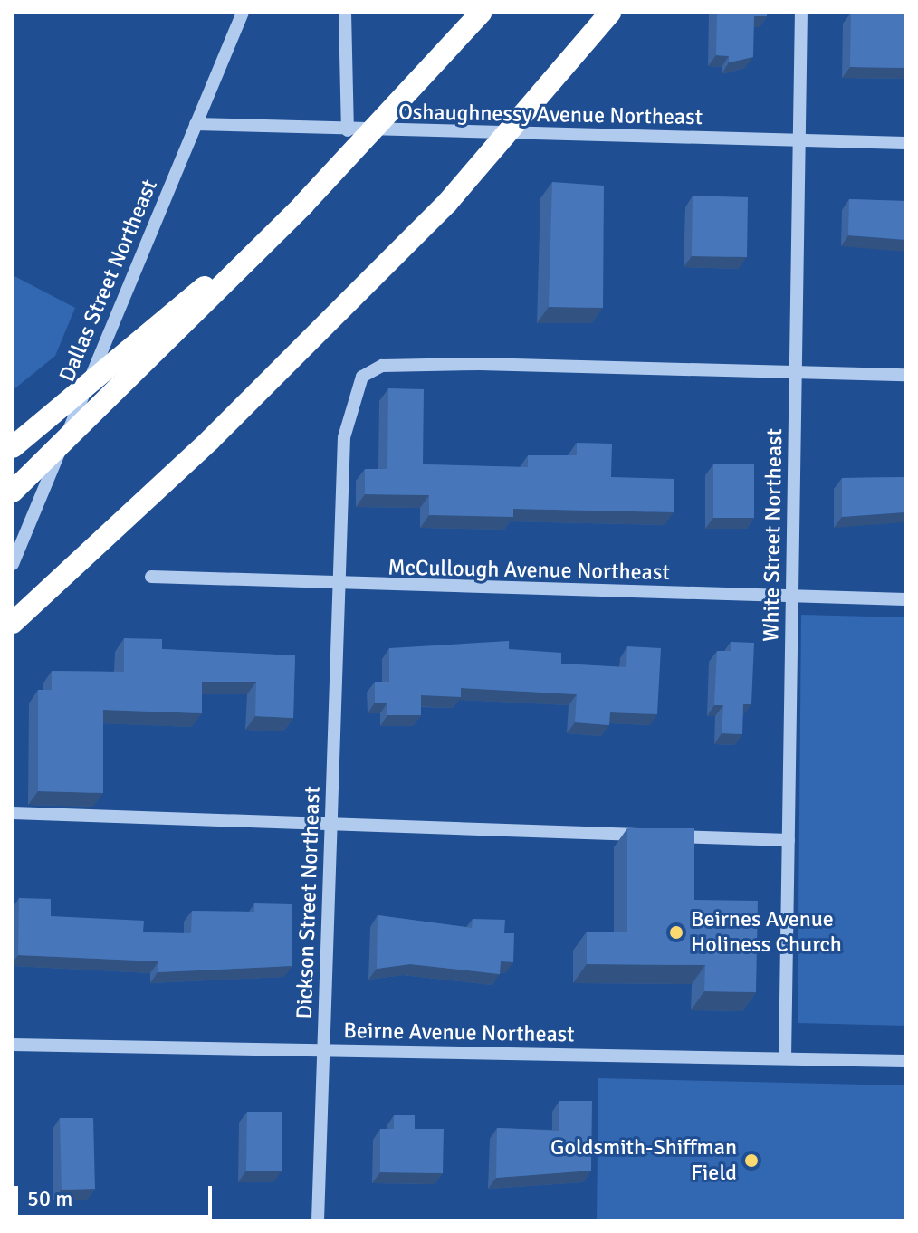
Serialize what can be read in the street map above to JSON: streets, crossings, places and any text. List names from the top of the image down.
{
  "streets": {
    "street": [
      "Oshaughnessy Avenue Northeast",
      "Dallas Street Northeast",
      "White Street Northeast",
      "McCullough Avenue Northeast",
      "Dickson Street Northeast",
      "Beirne Avenue Northeast"
    ]
  },
  "crossings": [
    ["Oshaughnessy Avenue Northeast", "Dallas Street Northeast"],
    ["Oshaughnessy Avenue Northeast", "White Street Northeast"],
    ["White Street Northeast", "McCullough Avenue Northeast"],
    ["White Street Northeast", "Dickson Street Northeast"],
    ["White Street Northeast", "Beirne Avenue Northeast"],
    ["McCullough Avenue Northeast", "Dickson Street Northeast"],
    ["Dickson Street Northeast", "Beirne Avenue Northeast"]
  ],
  "places": ["Beirnes Avenue Holiness Church", "Goldsmith-Shiffman Field"],
  "scale_bar": "50 m"
}
